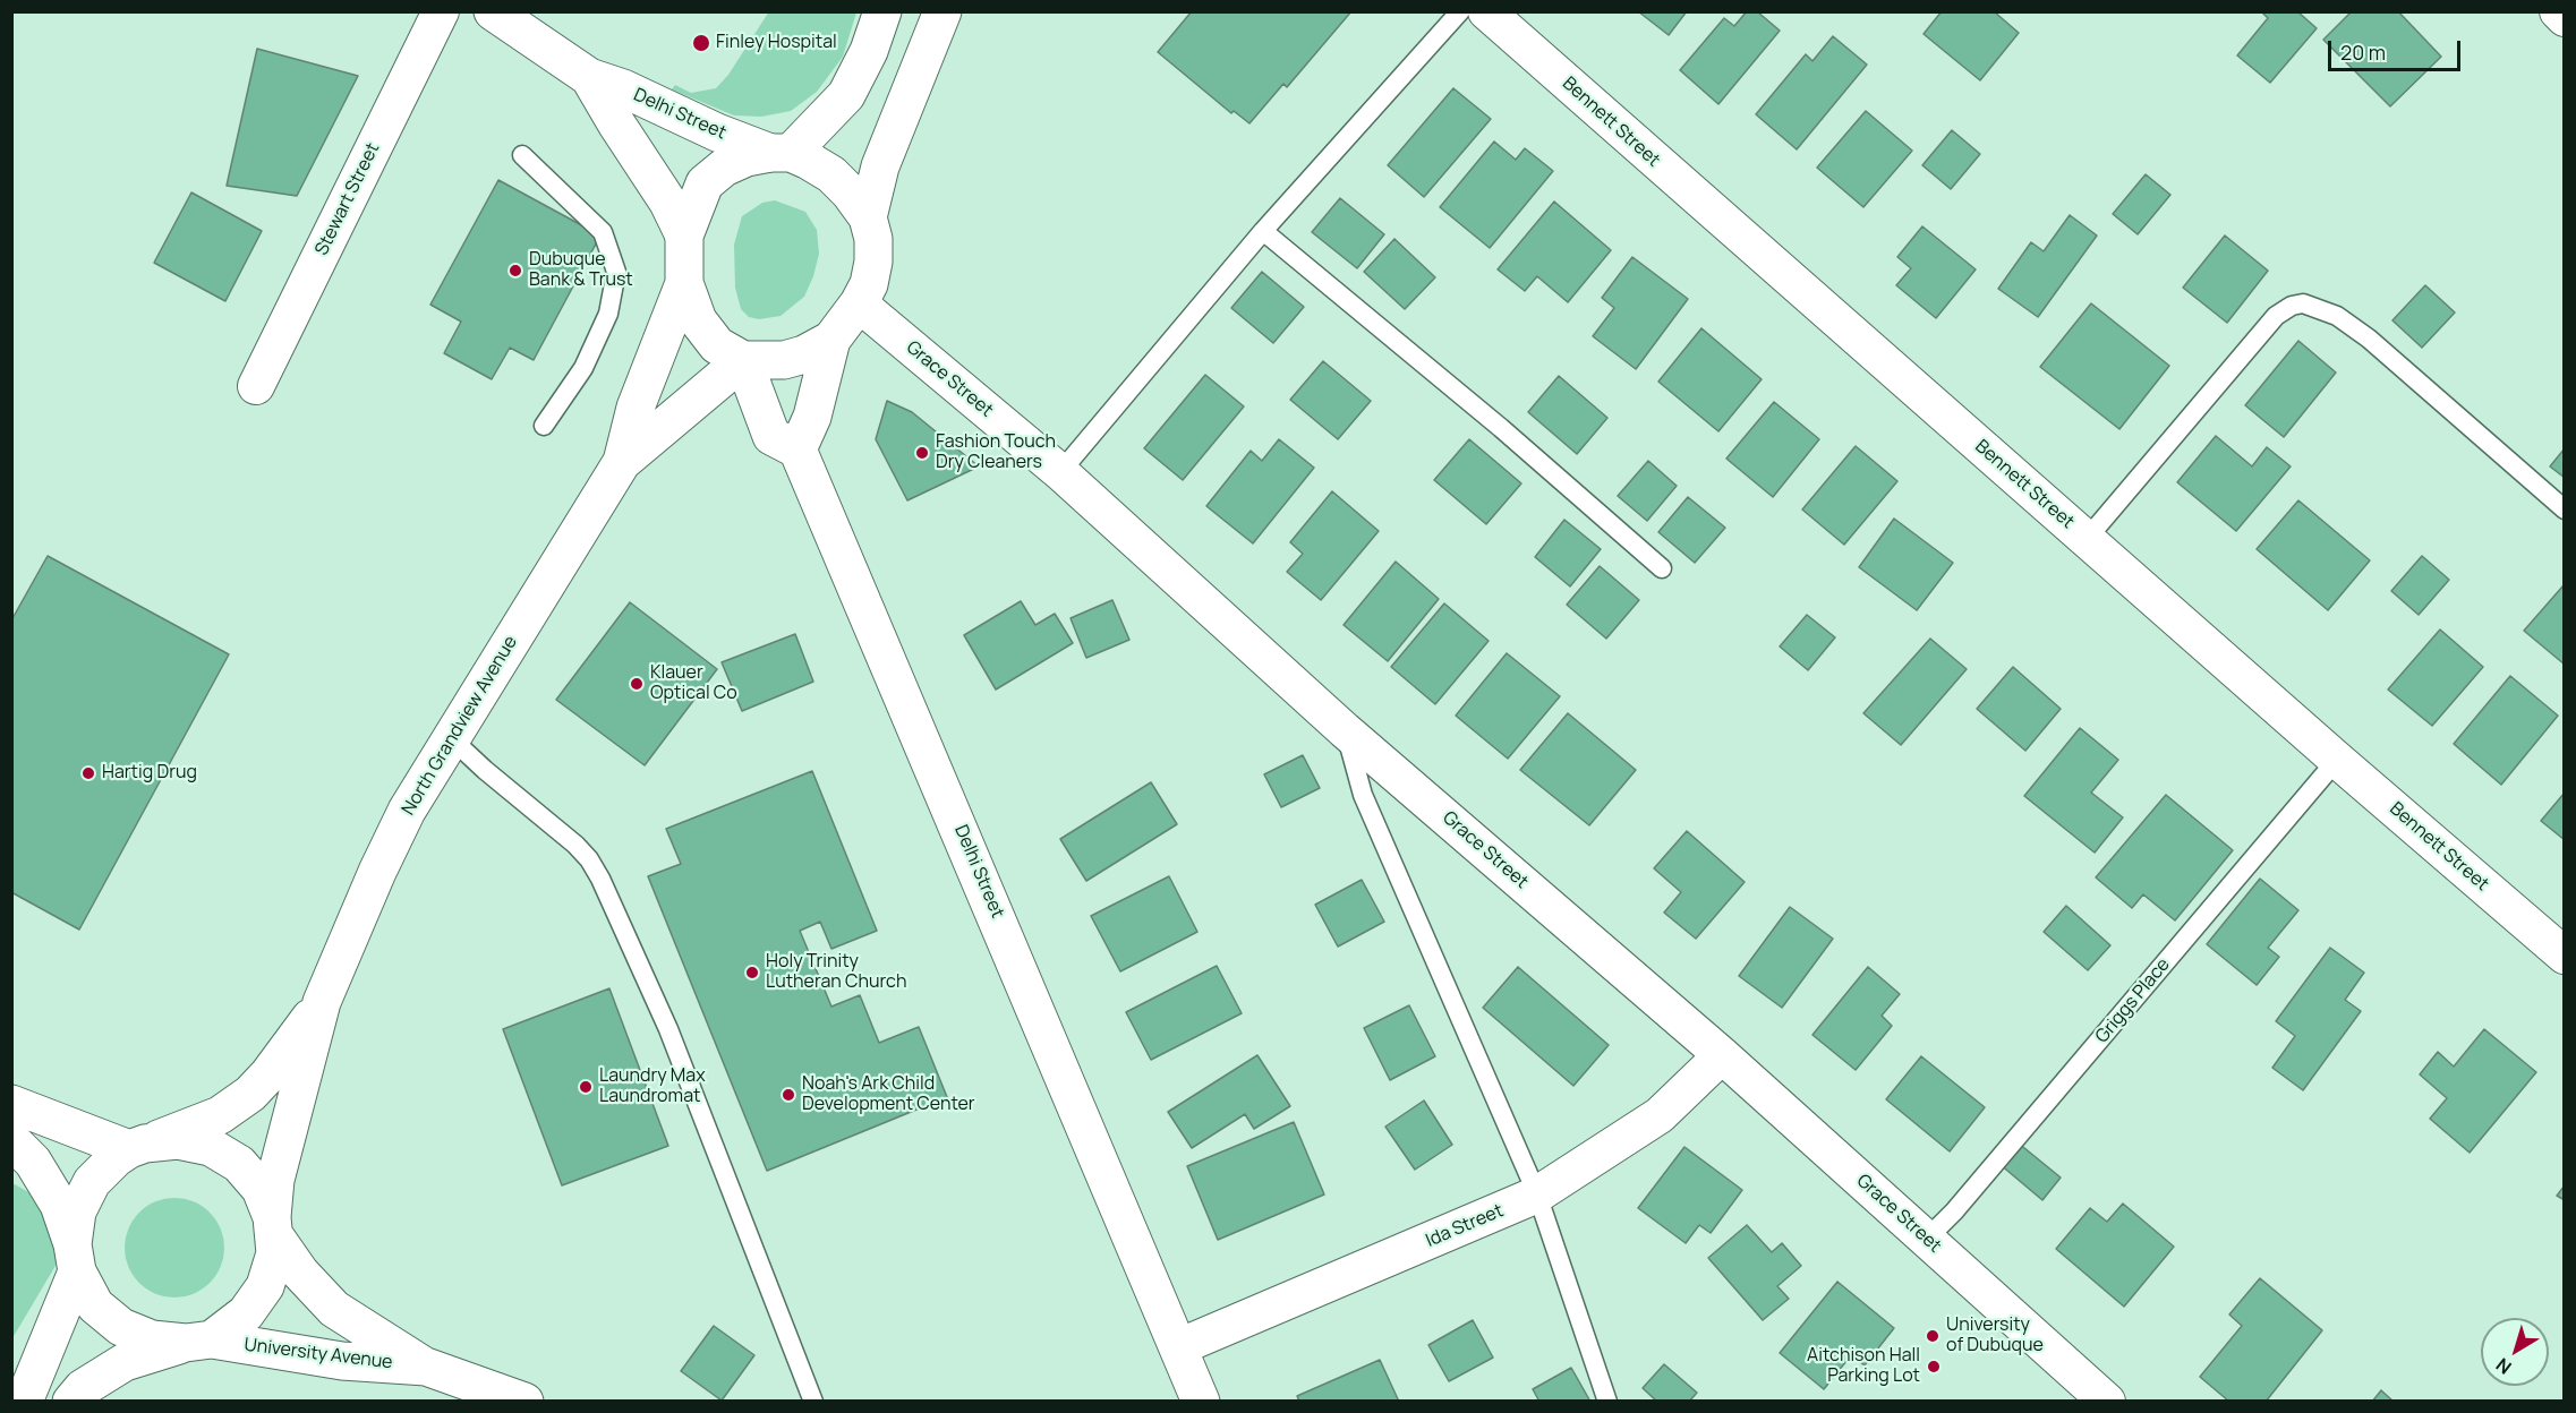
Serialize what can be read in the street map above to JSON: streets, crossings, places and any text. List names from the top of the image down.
{
  "streets": {
    "main road": ["Delhi Street", "North Grandview Avenue", "University Avenue"],
    "street": [
      "Bennett Street",
      "Stewart Street",
      "Grace Street",
      "Ida Street"
    ],
    "lane": ["Griggs Place"]
  },
  "crossings": [
    ["Delhi Street", "Grace Street"],
    ["Delhi Street", "North Grandview Avenue"],
    ["Delhi Street", "Ida Street"],
    ["Bennett Street", "Griggs Place"],
    ["Grace Street", "North Grandview Avenue"],
    ["Grace Street", "Griggs Place"],
    ["Grace Street", "Ida Street"],
    ["North Grandview Avenue", "University Avenue"]
  ],
  "places": [
    "Finley Hospital",
    "Dubuque Bank & Trust",
    "Fashion Touch Dry Cleaners",
    "Klauer Optical Co",
    "Hartig Drug",
    "Holy Trinity Lutheran Church",
    "Laundry Max Laundromat",
    "Noah's Ark Child Development Center",
    "University of Dubuque",
    "Aitchison Hall Parking Lot"
  ],
  "scale_bar": "20 m",
  "north": "bottom left"
}
